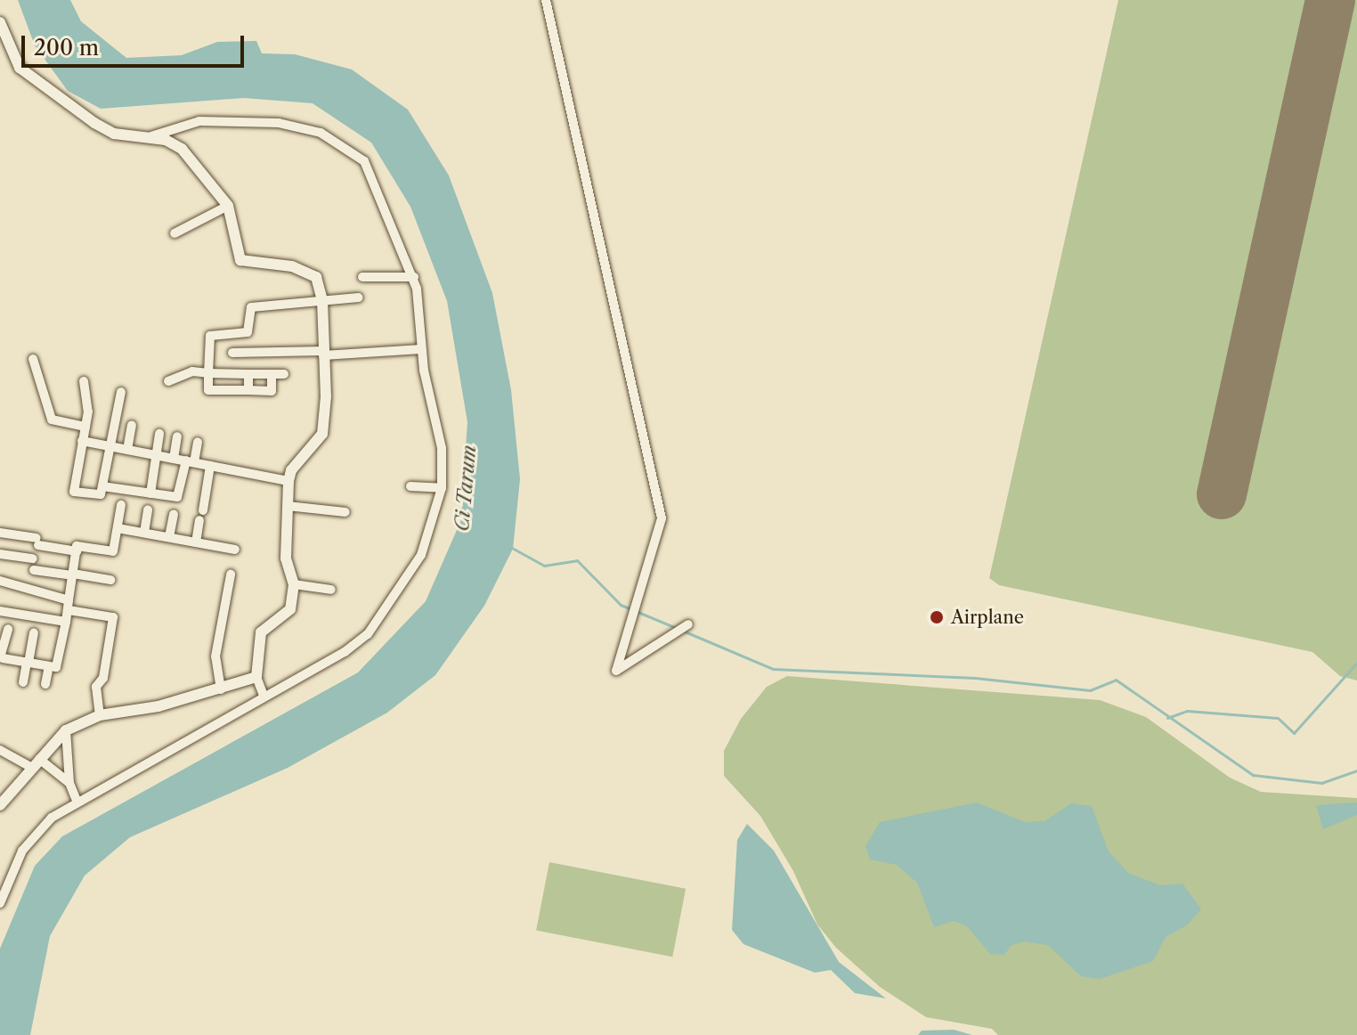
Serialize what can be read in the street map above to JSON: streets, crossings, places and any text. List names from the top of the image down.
{
  "water": ["Ci Tarum"],
  "places": ["Airplane"],
  "scale_bar": "200 m"
}
